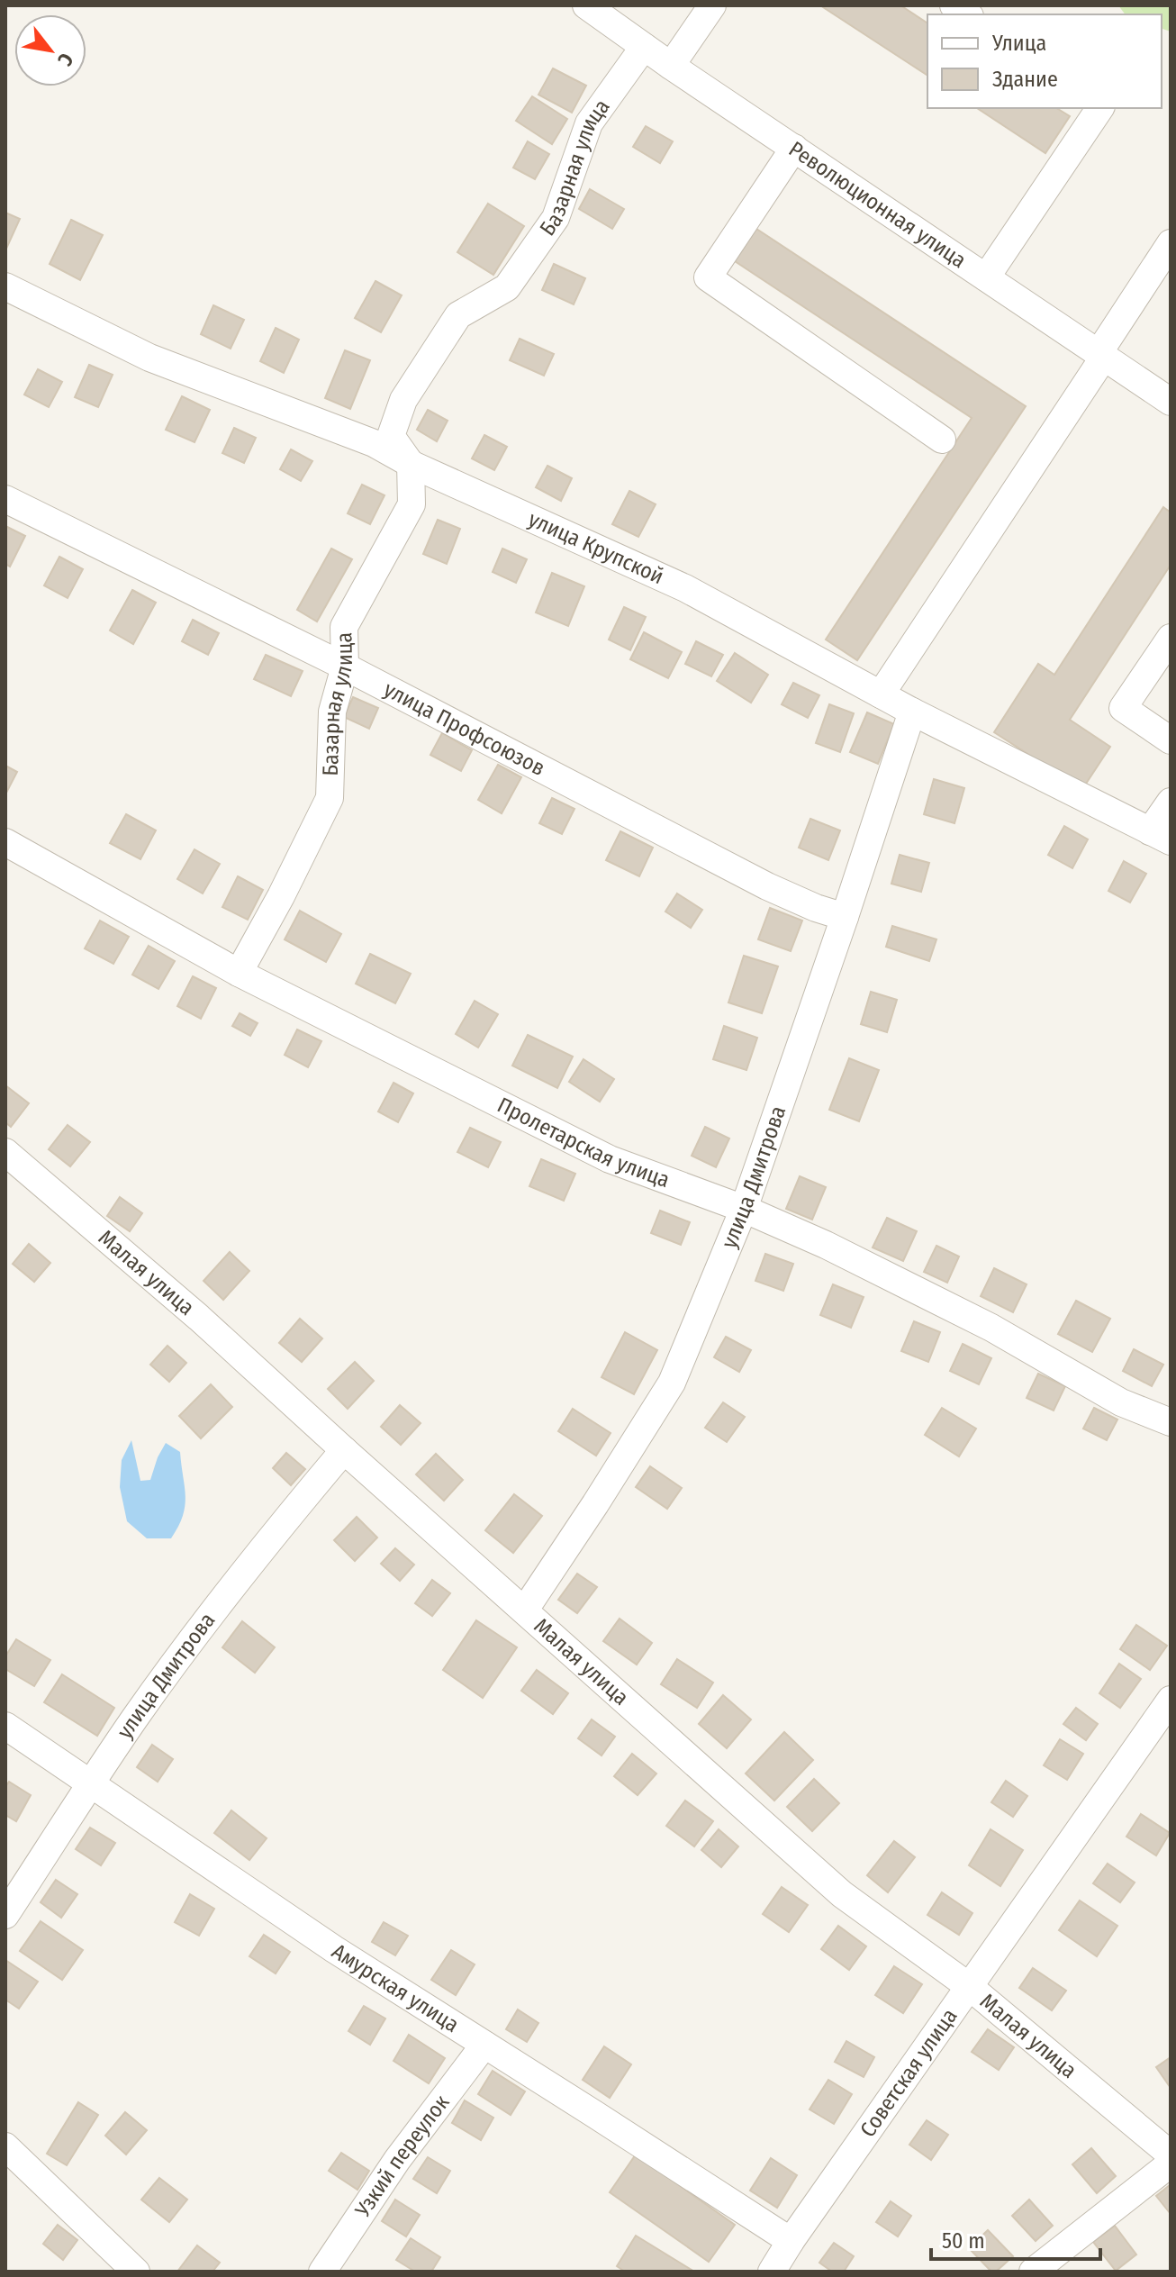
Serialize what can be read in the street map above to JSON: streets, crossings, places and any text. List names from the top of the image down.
{
  "streets": {
    "street": [
      "Базарная улица",
      "Революционная улица",
      "улица Крупской",
      "улица Профсоюзов",
      "Пролетарская улица",
      "улица Дмитрова",
      "Малая улица",
      "Амурская улица",
      "Советская улица",
      "Узкий переулок"
    ]
  },
  "crossings": [
    ["Базарная улица", "Революционная улица"],
    ["Базарная улица", "улица Крупской"],
    ["Базарная улица", "улица Профсоюзов"],
    ["Базарная улица", "Пролетарская улица"],
    ["улица Крупской", "улица Дмитрова"],
    ["улица Профсоюзов", "улица Дмитрова"],
    ["Пролетарская улица", "улица Дмитрова"],
    ["улица Дмитрова", "Малая улица"],
    ["улица Дмитрова", "Амурская улица"],
    ["Малая улица", "Советская улица"],
    ["Амурская улица", "Советская улица"],
    ["Амурская улица", "Узкий переулок"]
  ],
  "legend": ["Улица", "Здание"],
  "scale_bar": "50 m",
  "north": "bottom right"
}
